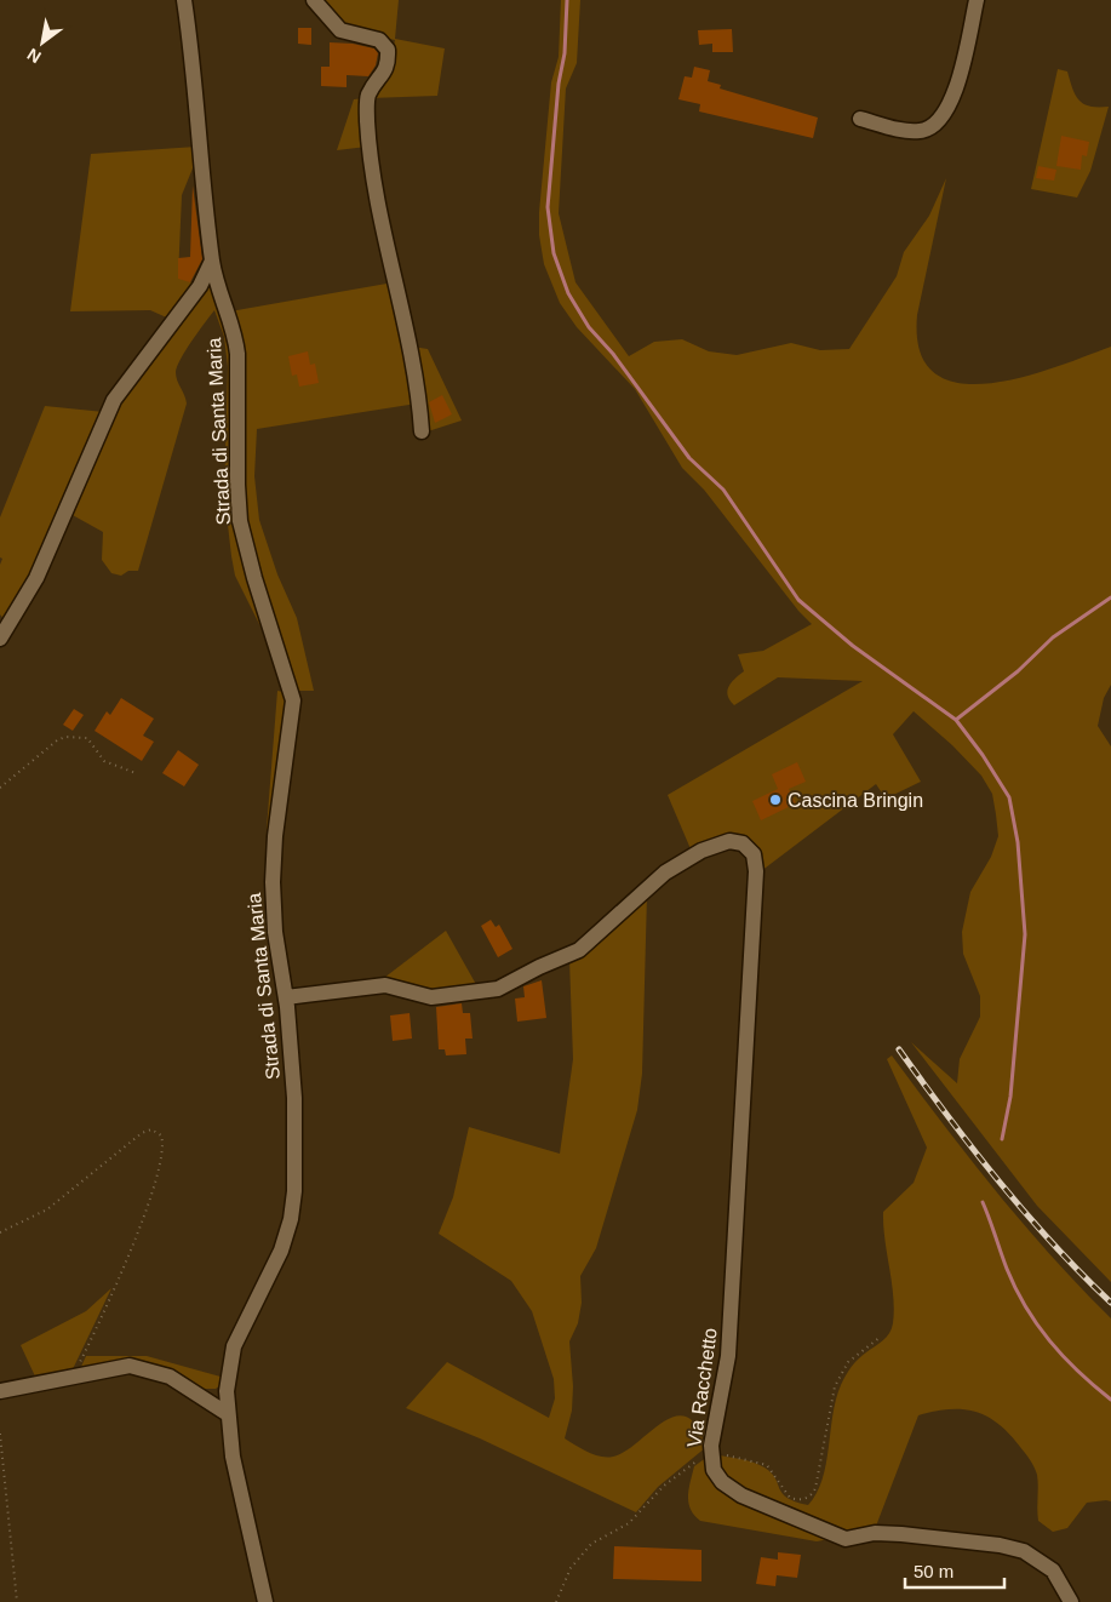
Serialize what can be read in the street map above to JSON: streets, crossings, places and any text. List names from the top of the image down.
{
  "streets": {
    "street": ["Strada di Santa Maria", "Via Racchetto"]
  },
  "crossings": [
    ["Strada di Santa Maria", "Via Racchetto"]
  ],
  "places": ["Cascina Bringin"],
  "scale_bar": "50 m",
  "north": "bottom left"
}
